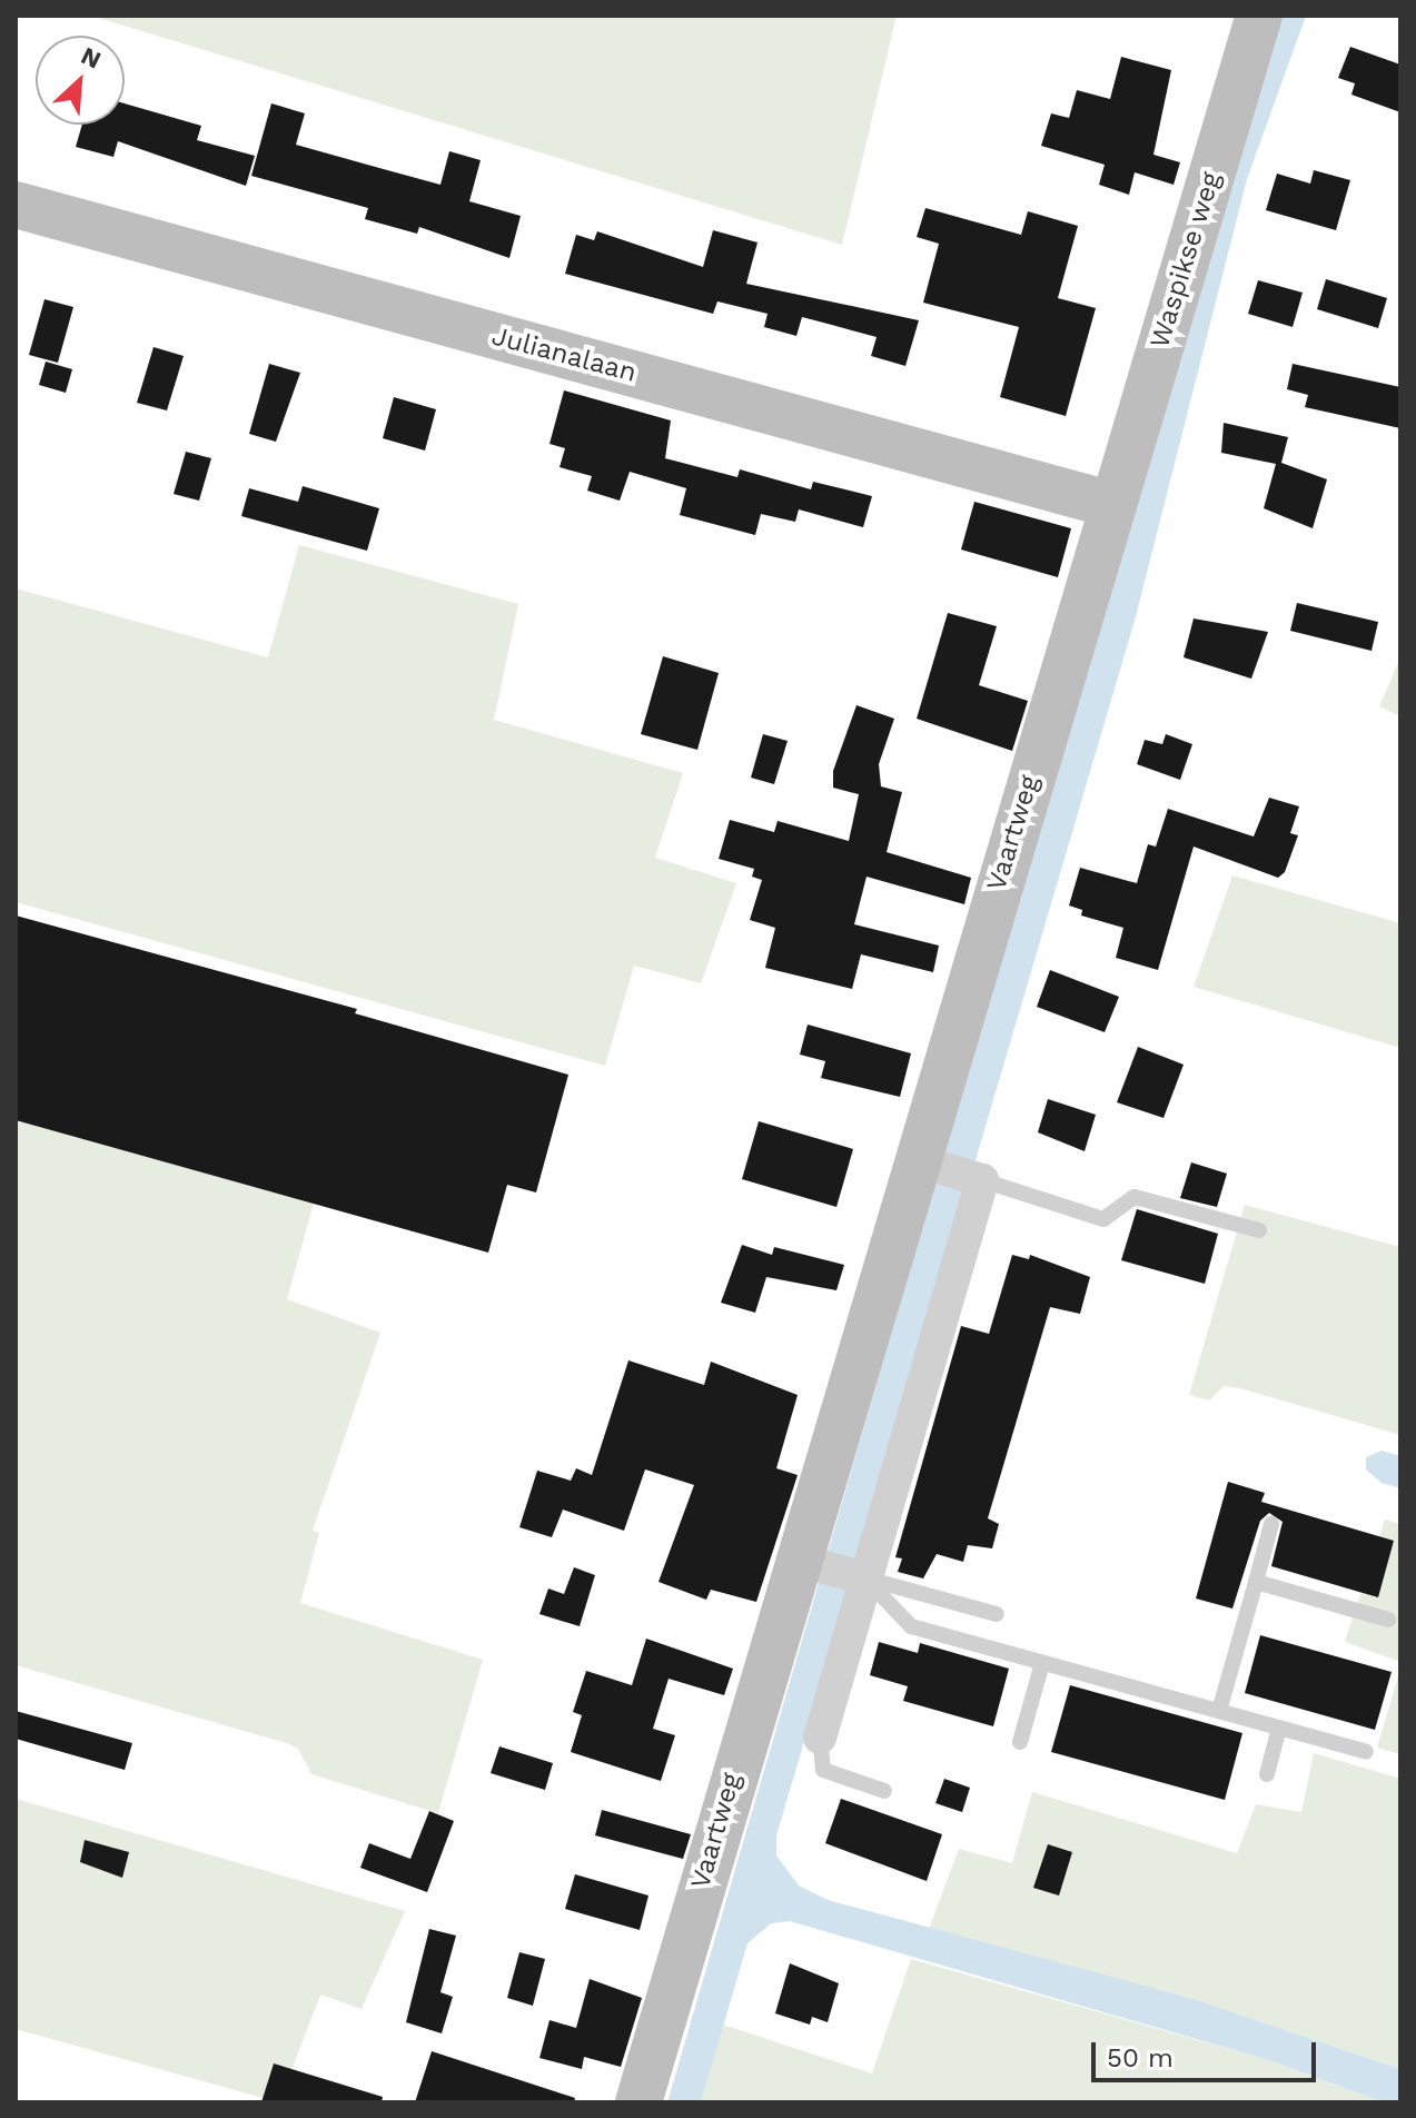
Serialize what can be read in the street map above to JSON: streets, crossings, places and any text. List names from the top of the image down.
{
  "streets": {
    "street": ["Waspikse weg", "Julianalaan", "Vaartweg"]
  },
  "crossings": [
    ["Waspikse weg", "Julianalaan"],
    ["Waspikse weg", "Vaartweg"],
    ["Julianalaan", "Vaartweg"]
  ],
  "scale_bar": "50 m",
  "north": "top right"
}
